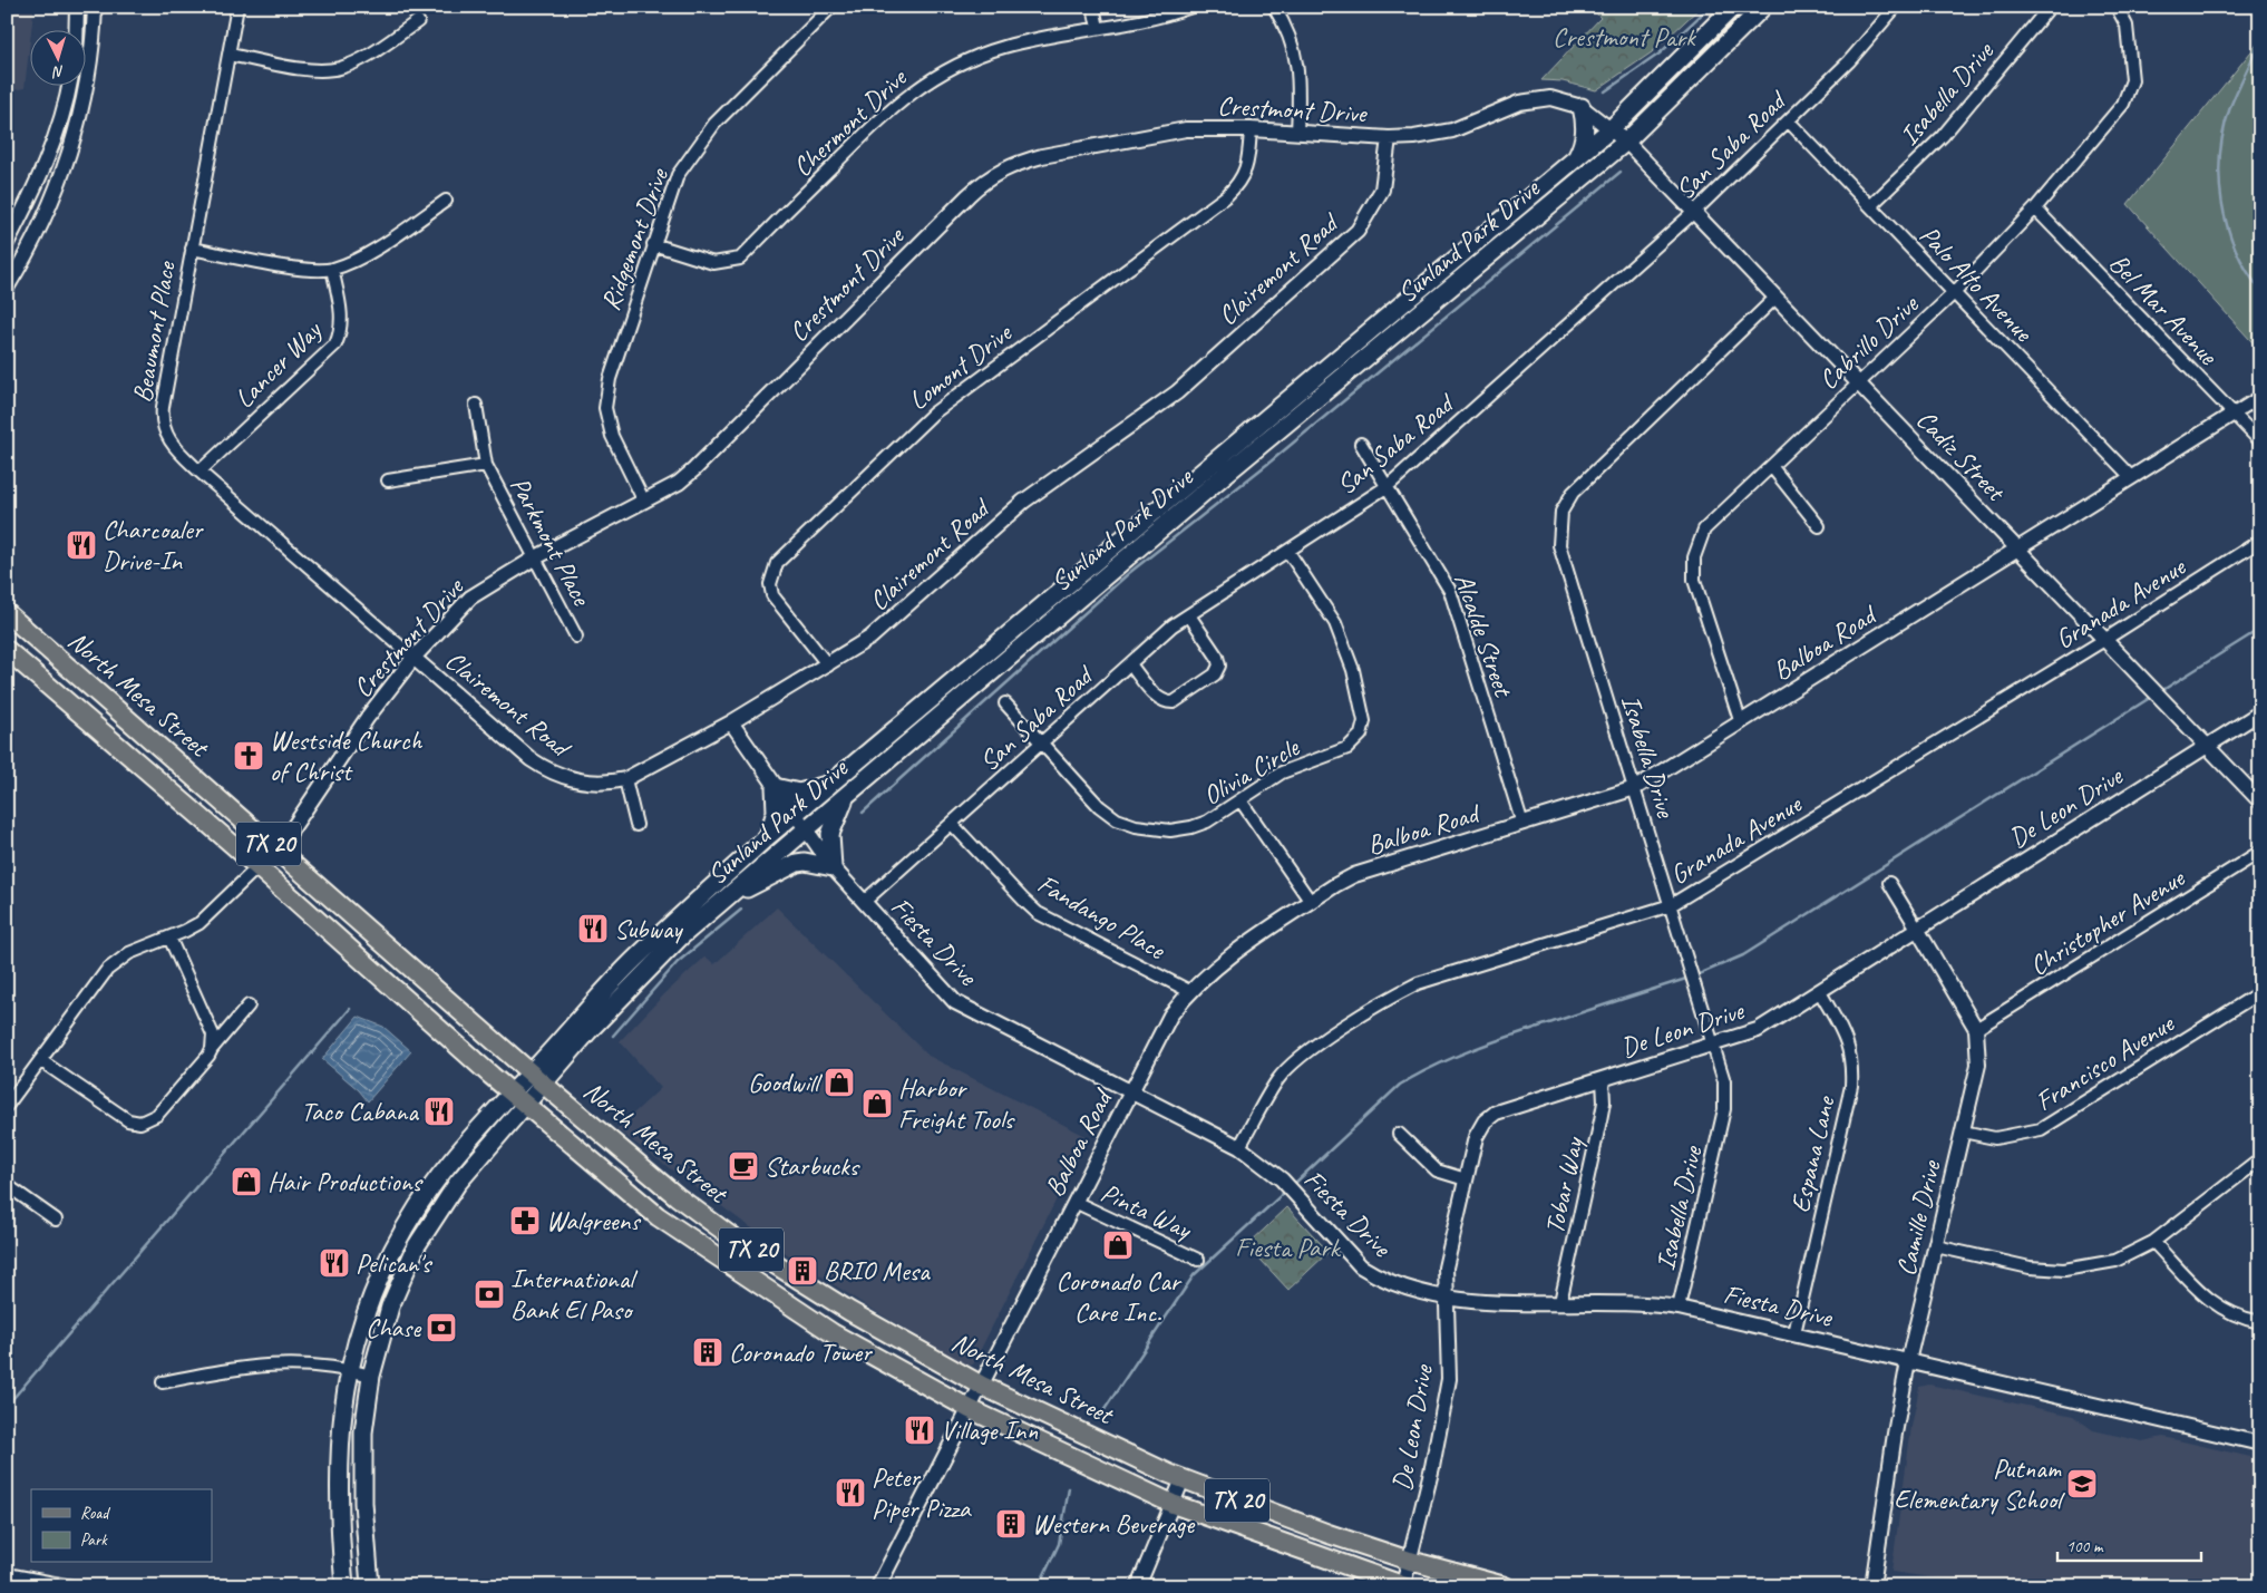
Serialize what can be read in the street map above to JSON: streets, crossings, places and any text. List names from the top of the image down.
{
  "streets": {
    "main road": ["Sunland Park Drive", "North Mesa Street", "TX 20"],
    "street": [
      "Isabella Drive",
      "Crestmont Drive",
      "Chermont Drive",
      "San Saba Road",
      "Ridgemont Drive",
      "Clairemont Road",
      "Palo Alto Avenue",
      "Bel Mar Avenue",
      "Beaumont Place",
      "Cabrillo Drive",
      "Lancer Way",
      "Lomont Drive",
      "Cadiz Street",
      "Parkmont Place",
      "Granada Avenue",
      "Alcalde Street",
      "Balboa Road",
      "Olivia Circle",
      "De Leon Drive",
      "Fandango Place",
      "Christopher Avenue",
      "Fiesta Drive",
      "Francisco Avenue",
      "Espana Lane",
      "Tobar Way",
      "Pinta Way",
      "Camille Drive"
    ]
  },
  "crossings": [
    ["Isabella Drive", "Palo Alto Avenue"],
    ["Isabella Drive", "Cadiz Street"],
    ["Isabella Drive", "Granada Avenue"],
    ["Isabella Drive", "Balboa Road"],
    ["Isabella Drive", "De Leon Drive"],
    ["Isabella Drive", "Fiesta Drive"],
    ["Crestmont Drive", "Ridgemont Drive"],
    ["Crestmont Drive", "Sunland Park Drive"],
    ["Crestmont Drive", "Clairemont Road"],
    ["Crestmont Drive", "Beaumont Place"],
    ["Crestmont Drive", "Lomont Drive"],
    ["Crestmont Drive", "Cadiz Street"],
    ["Crestmont Drive", "Parkmont Place"],
    ["Crestmont Drive", "North Mesa Street"],
    ["Chermont Drive", "Ridgemont Drive"],
    ["San Saba Road", "Palo Alto Avenue"],
    ["San Saba Road", "Cadiz Street"],
    ["San Saba Road", "Alcalde Street"],
    ["San Saba Road", "Olivia Circle"],
    ["San Saba Road", "Fandango Place"],
    ["San Saba Road", "Fiesta Drive"],
    ["Sunland Park Drive", "Cadiz Street"],
    ["Sunland Park Drive", "North Mesa Street"],
    ["Sunland Park Drive", "Fiesta Drive"],
    ["Clairemont Road", "Beaumont Place"],
    ["Clairemont Road", "Lomont Drive"],
    ["Clairemont Road", "Fiesta Drive"],
    ["Palo Alto Avenue", "Cabrillo Drive"],
    ["Palo Alto Avenue", "Balboa Road"],
    ["Bel Mar Avenue", "Cabrillo Drive"],
    ["Bel Mar Avenue", "Balboa Road"],
    ["Beaumont Place", "Lancer Way"],
    ["Cabrillo Drive", "Cadiz Street"],
    ["Cabrillo Drive", "Balboa Road"],
    ["Cadiz Street", "Granada Avenue"],
    ["Cadiz Street", "Balboa Road"],
    ["Cadiz Street", "De Leon Drive"],
    ["Granada Avenue", "Fiesta Drive"],
    ["Alcalde Street", "Balboa Road"],
    ["Balboa Road", "North Mesa Street"],
    ["Balboa Road", "Fandango Place"],
    ["Balboa Road", "Fiesta Drive"],
    ["Balboa Road", "Pinta Way"],
    ["North Mesa Street", "De Leon Drive"],
    ["De Leon Drive", "Fiesta Drive"],
    ["De Leon Drive", "Espana Lane"],
    ["De Leon Drive", "Tobar Way"],
    ["De Leon Drive", "Camille Drive"],
    ["Christopher Avenue", "Camille Drive"],
    ["Fiesta Drive", "Espana Lane"],
    ["Fiesta Drive", "Tobar Way"],
    ["Fiesta Drive", "Camille Drive"],
    ["Francisco Avenue", "Camille Drive"]
  ],
  "parks": ["Crestmont Park", "Fiesta Park"],
  "places": {
    "restaurant": [
      "Charcoaler Drive-In",
      "Subway",
      "Taco Cabana",
      "Pelican's",
      "Village Inn",
      "Peter Piper Pizza"
    ],
    "church": ["Westside Church of Christ"],
    "shop": [
      "Goodwill",
      "Harbor Freight Tools",
      "Hair Productions",
      "Coronado Car Care Inc."
    ],
    "cafe": ["Starbucks"],
    "pharmacy": ["Walgreens"],
    "building": ["BRIO Mesa", "Coronado Tower", "Western Beverage"],
    "bank": ["International Bank El Paso", "Chase"],
    "school or university": ["Putnam Elementary School"]
  },
  "legend": ["Road", "Park"],
  "scale_bar": "100 m",
  "north": "bottom"
}
